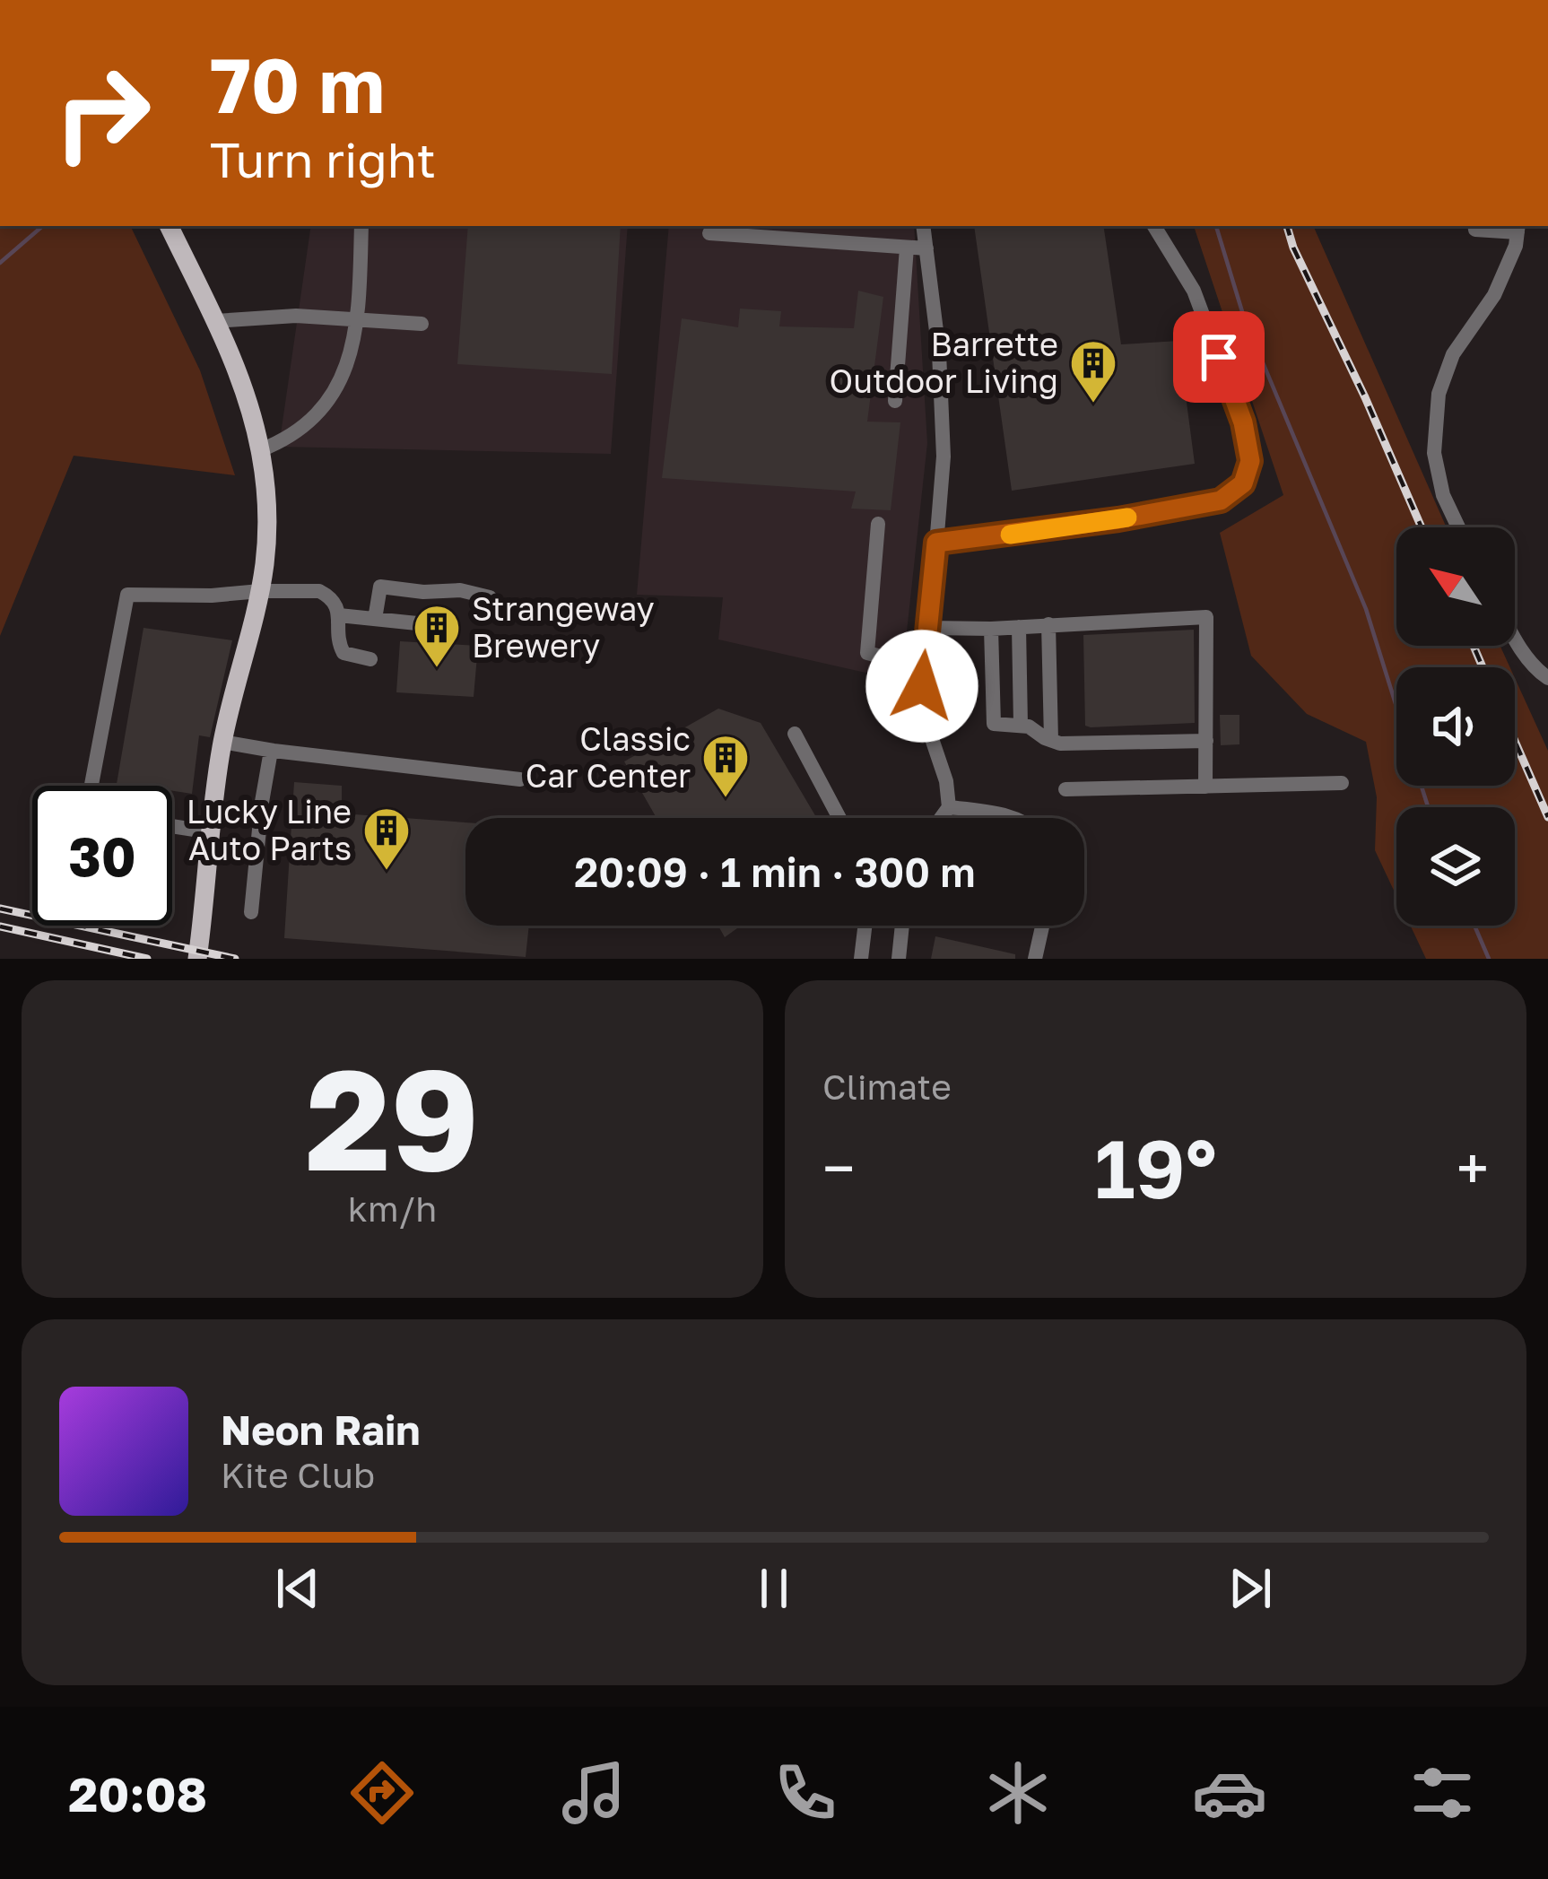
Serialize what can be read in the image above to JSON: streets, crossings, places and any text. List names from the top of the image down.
{
  "places": {
    "building": [
      "Barrette Outdoor Living",
      "Strangeway Brewery",
      "Classic Car Center",
      "Lucky Line Auto Parts"
    ]
  },
  "north": "top left",
  "page": {
    "turn": ["70 m", "Turn right"],
    "limit": "30",
    "trip": "20:09 · 1 min · 300 m",
    "tile": [
      ["29", "km/h"],
      "Climate"
    ],
    "heat": ["−", "19°", "+"],
    "song": ["Neon Rain", "Kite Club"],
    "tabs": "20:08"
  }
}
